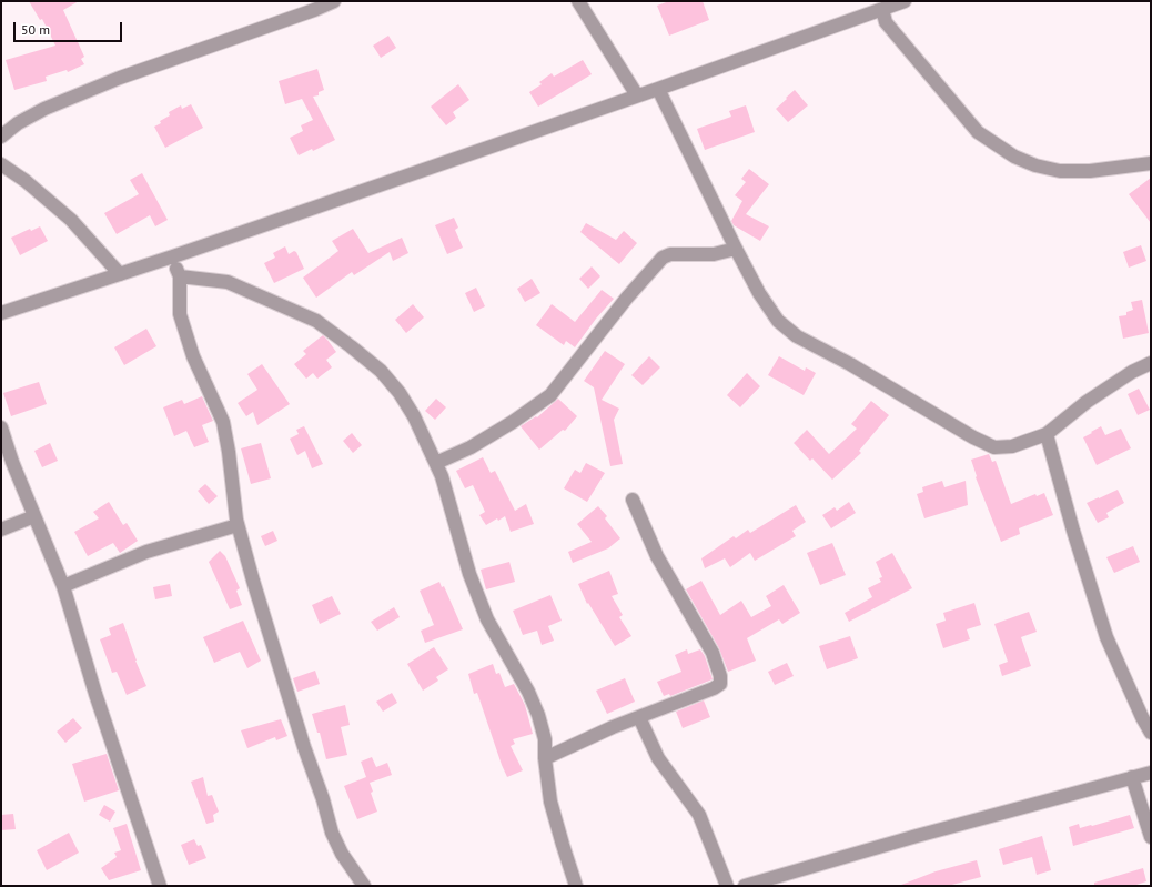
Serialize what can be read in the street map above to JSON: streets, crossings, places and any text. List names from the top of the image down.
{
  "scale_bar": "50 m"
}
